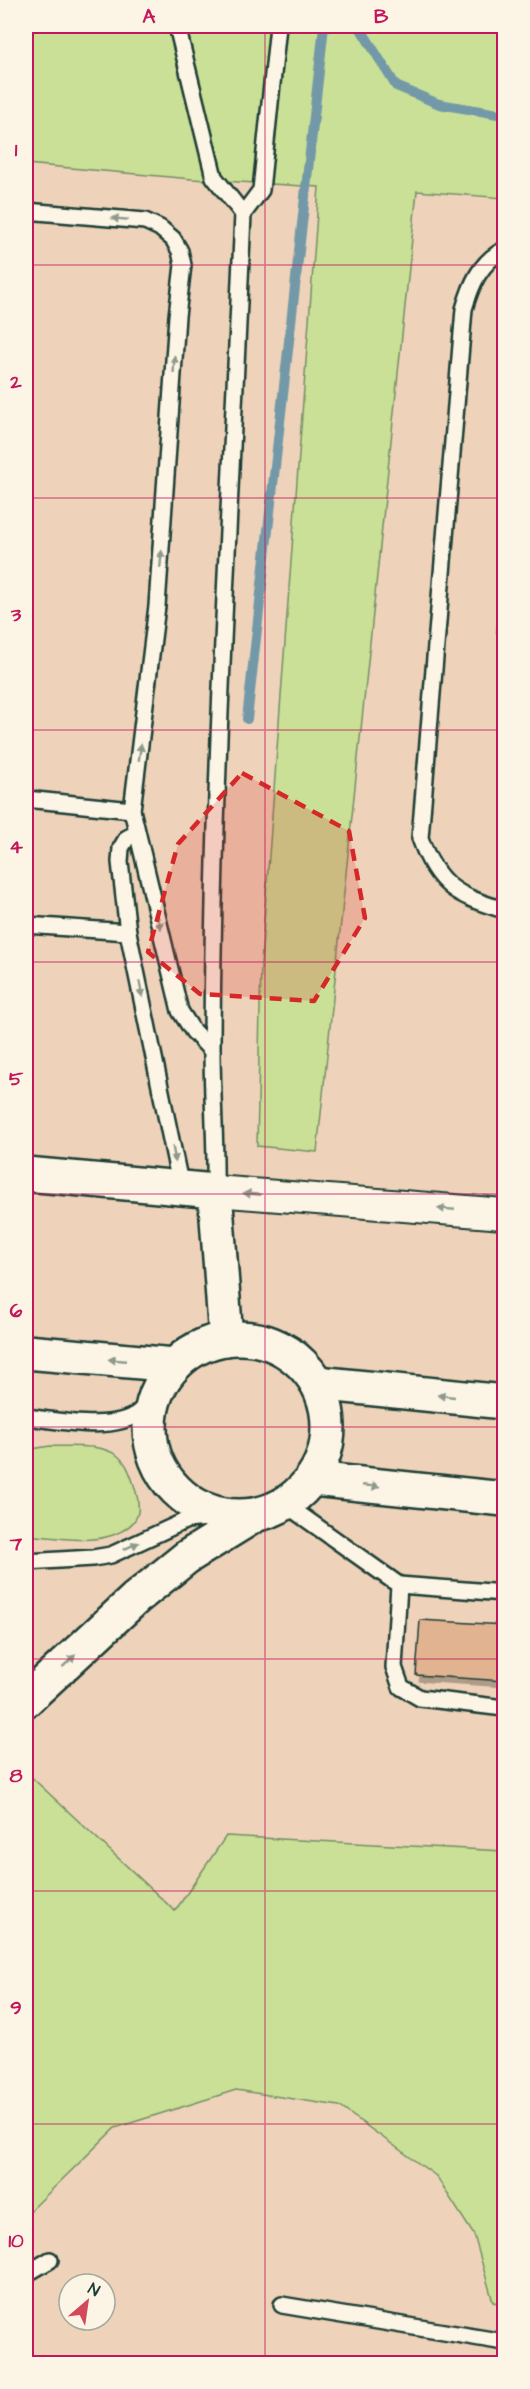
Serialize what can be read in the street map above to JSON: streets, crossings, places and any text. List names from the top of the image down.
{
  "north": "top right",
  "grid": {
    "columns": ["A", "B"],
    "rows": [
      "1",
      "2",
      "3",
      "4",
      "5",
      "6",
      "7",
      "8",
      "9",
      "10"
    ]
  }
}
